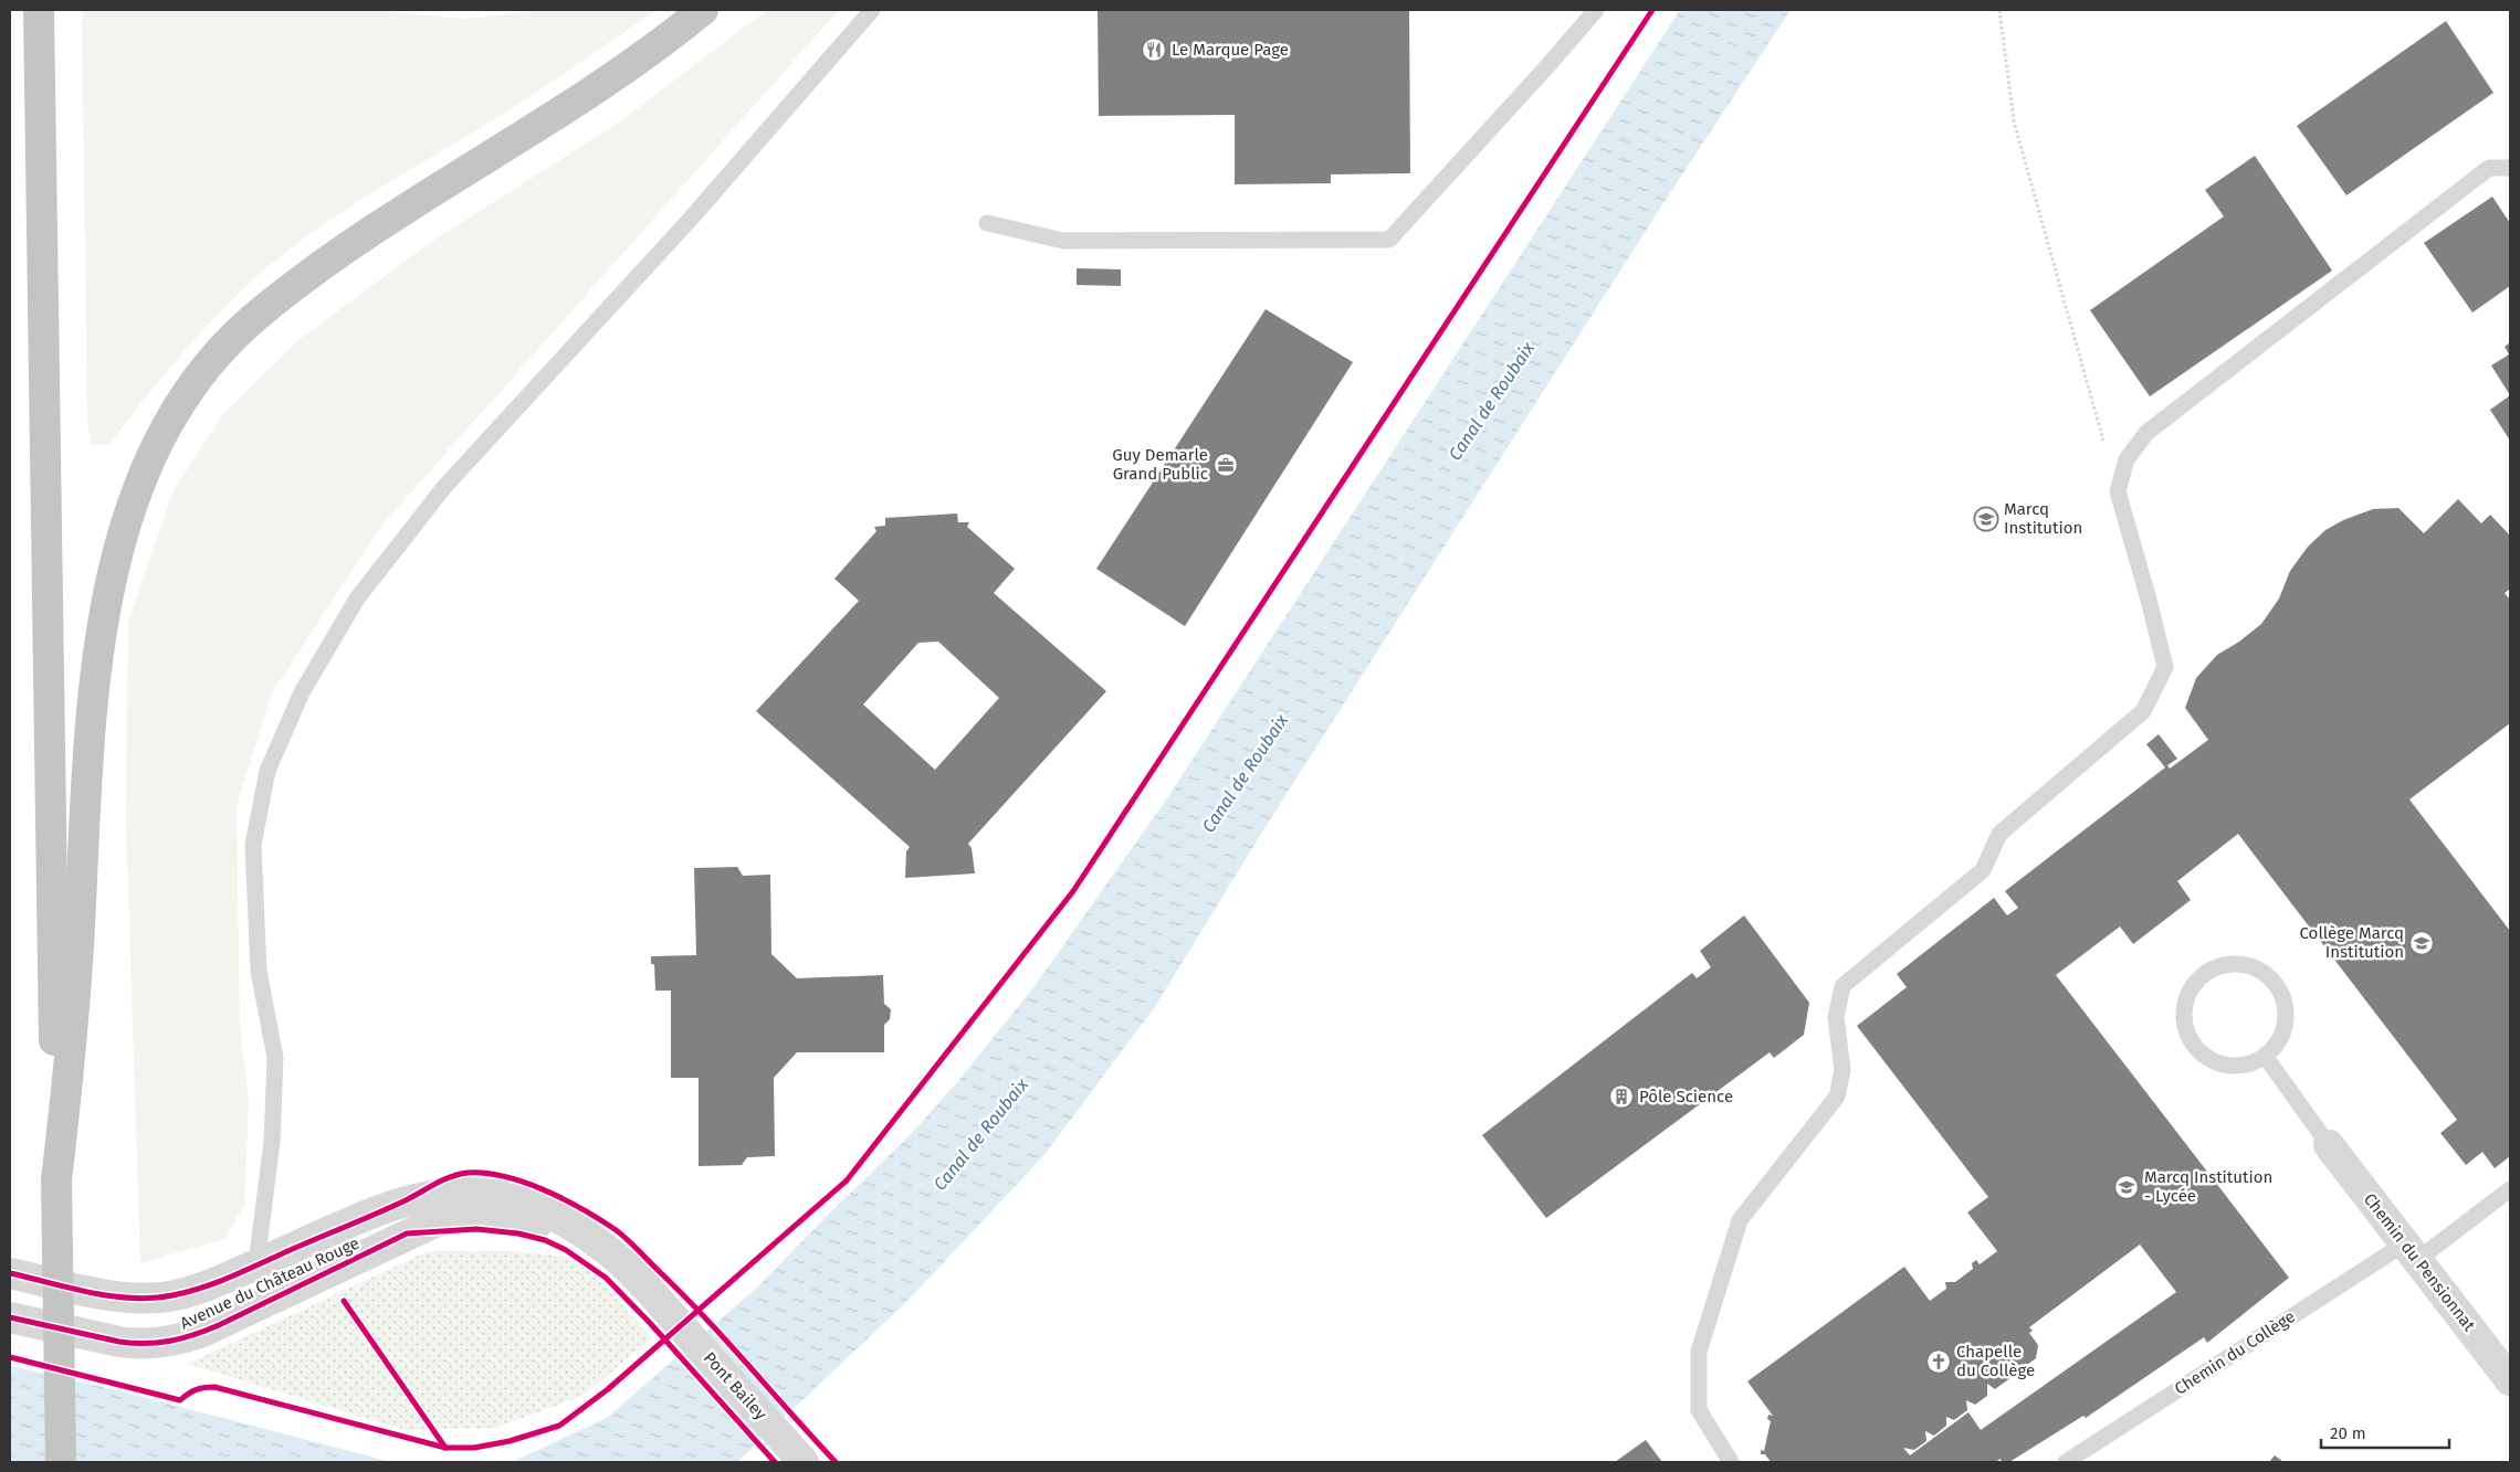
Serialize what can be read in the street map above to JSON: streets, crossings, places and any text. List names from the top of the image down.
{
  "streets": {
    "street": ["Chemin du Pensionnat", "Avenue du Château Rouge", "Pont Bailey"],
    "lane": ["Chemin du Collège"]
  },
  "crossings": [
    ["Chemin du Pensionnat", "Chemin du Collège"],
    ["Avenue du Château Rouge", "Pont Bailey"]
  ],
  "water": ["Canal de Roubaix"],
  "places": {
    "restaurant": ["Le Marque Page"],
    "office": ["Guy Demarle Grand Public"],
    "school or university": ["Marcq Institution", "Collège Marcq Institution", "Marcq Institution - Lycée"],
    "building": ["Pôle Science"],
    "church": ["Chapelle du Collège"]
  },
  "scale_bar": "20 m"
}
